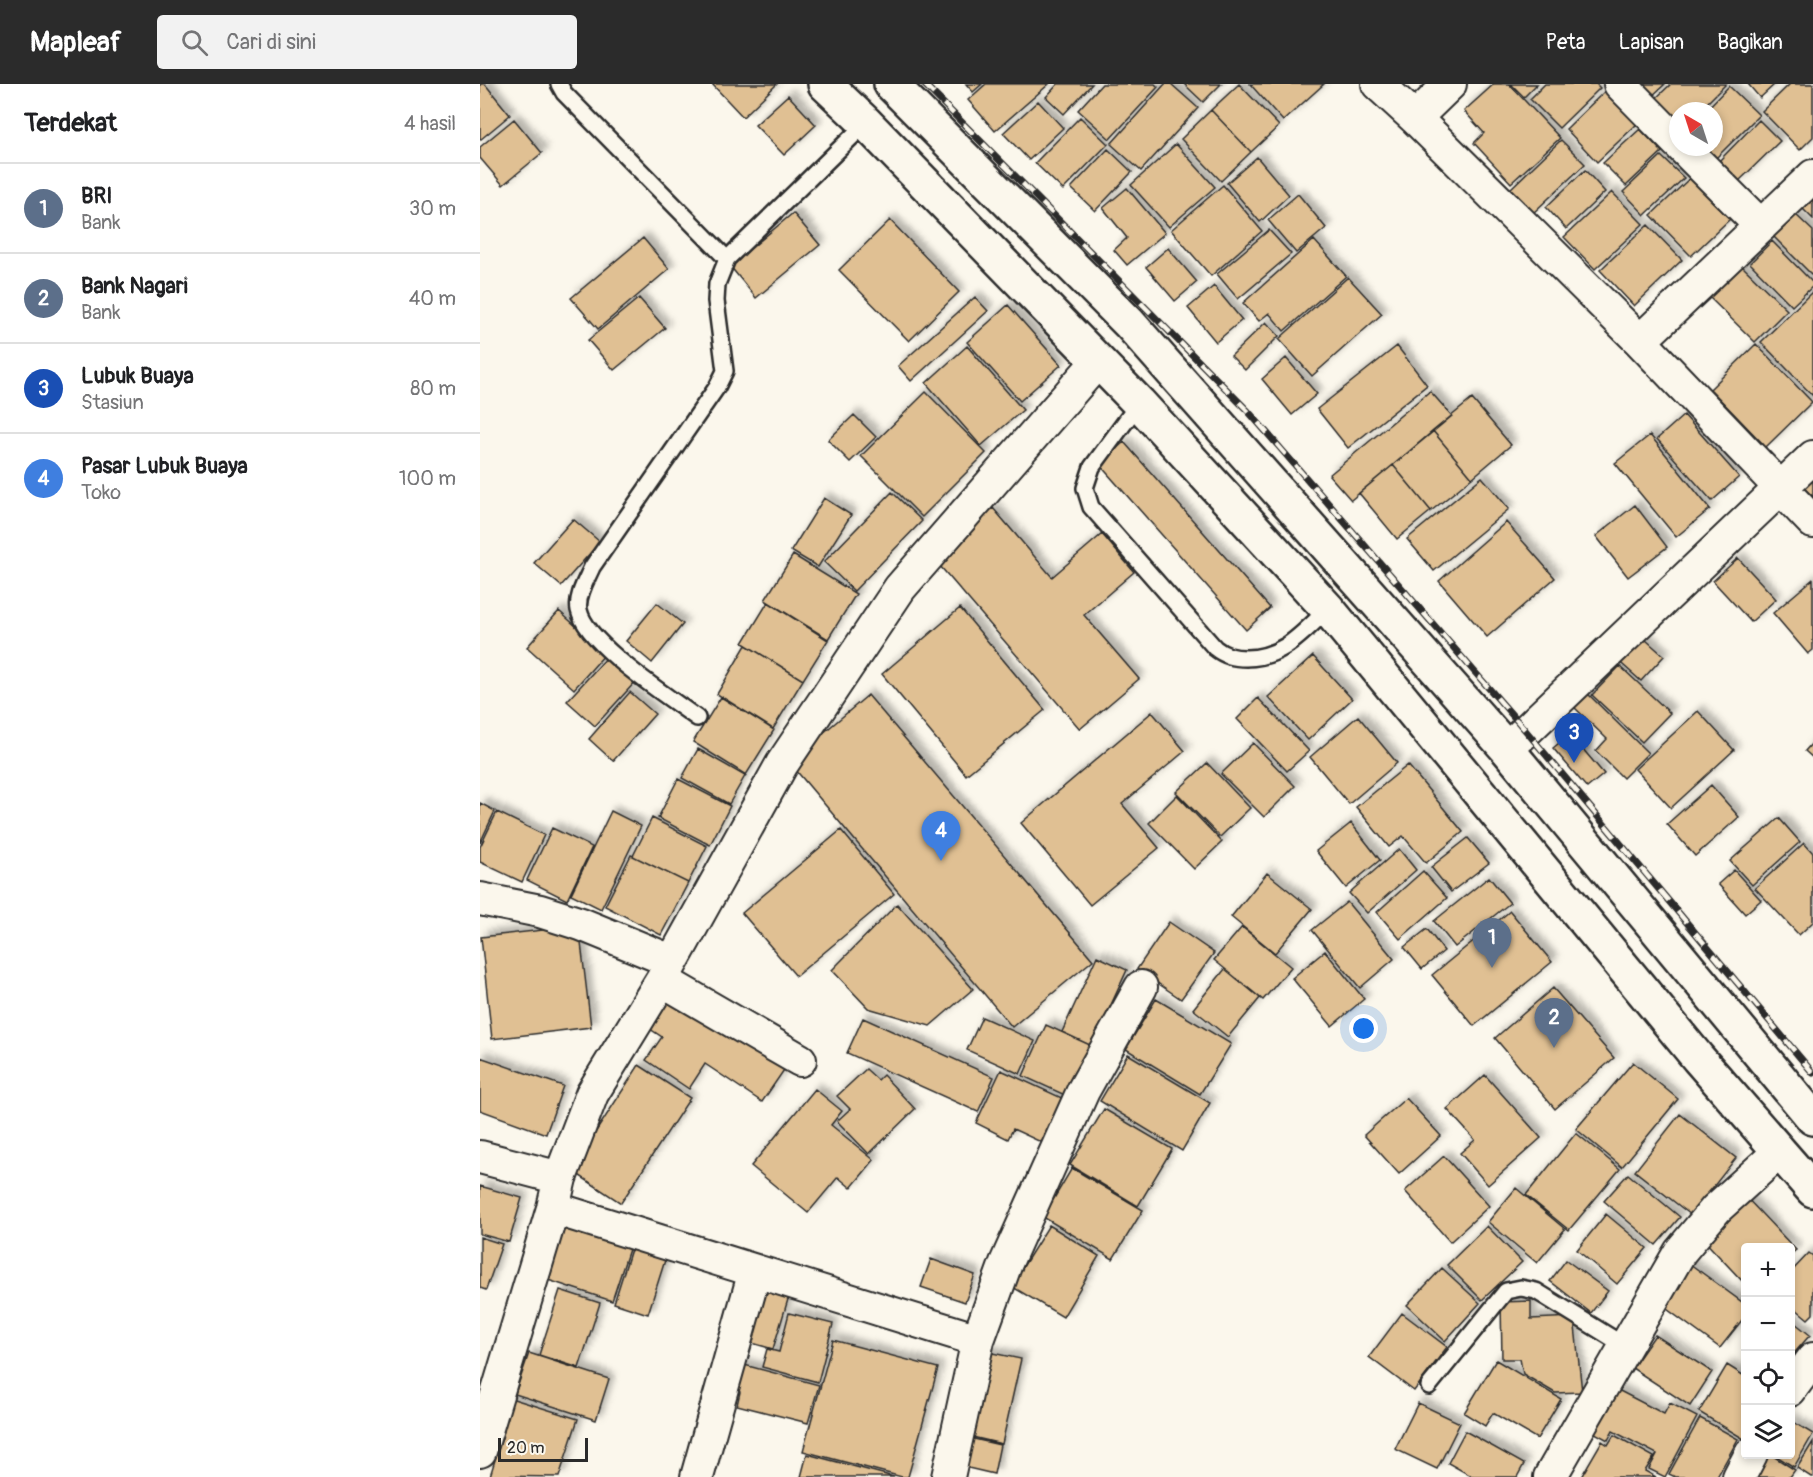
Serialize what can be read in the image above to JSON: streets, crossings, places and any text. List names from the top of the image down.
{
  "scale_bar": "20 m",
  "north": "top left",
  "page": {
    "header": "Mapleaf",
    "search": "Cari di sini",
    "nav": ["Peta", "Lapisan", "Bagikan"],
    "heading": ["Terdekat", "4 hasil"],
    "list": [
      {
        "mark": "1",
        "name": "BRI",
        "note": "Bank",
        "value": "30 m"
      },
      {
        "mark": "2",
        "name": "Bank Nagari",
        "note": "Bank",
        "value": "40 m"
      },
      {
        "mark": "3",
        "name": "Lubuk Buaya",
        "note": "Stasiun",
        "value": "80 m"
      },
      {
        "mark": "4",
        "name": "Pasar Lubuk Buaya",
        "note": "Toko",
        "value": "100 m"
      }
    ],
    "pins": [
      "3",
      "4",
      "1",
      "2"
    ],
    "map_buttons": ["+", "−"],
    "scale": "20 m"
  }
}
